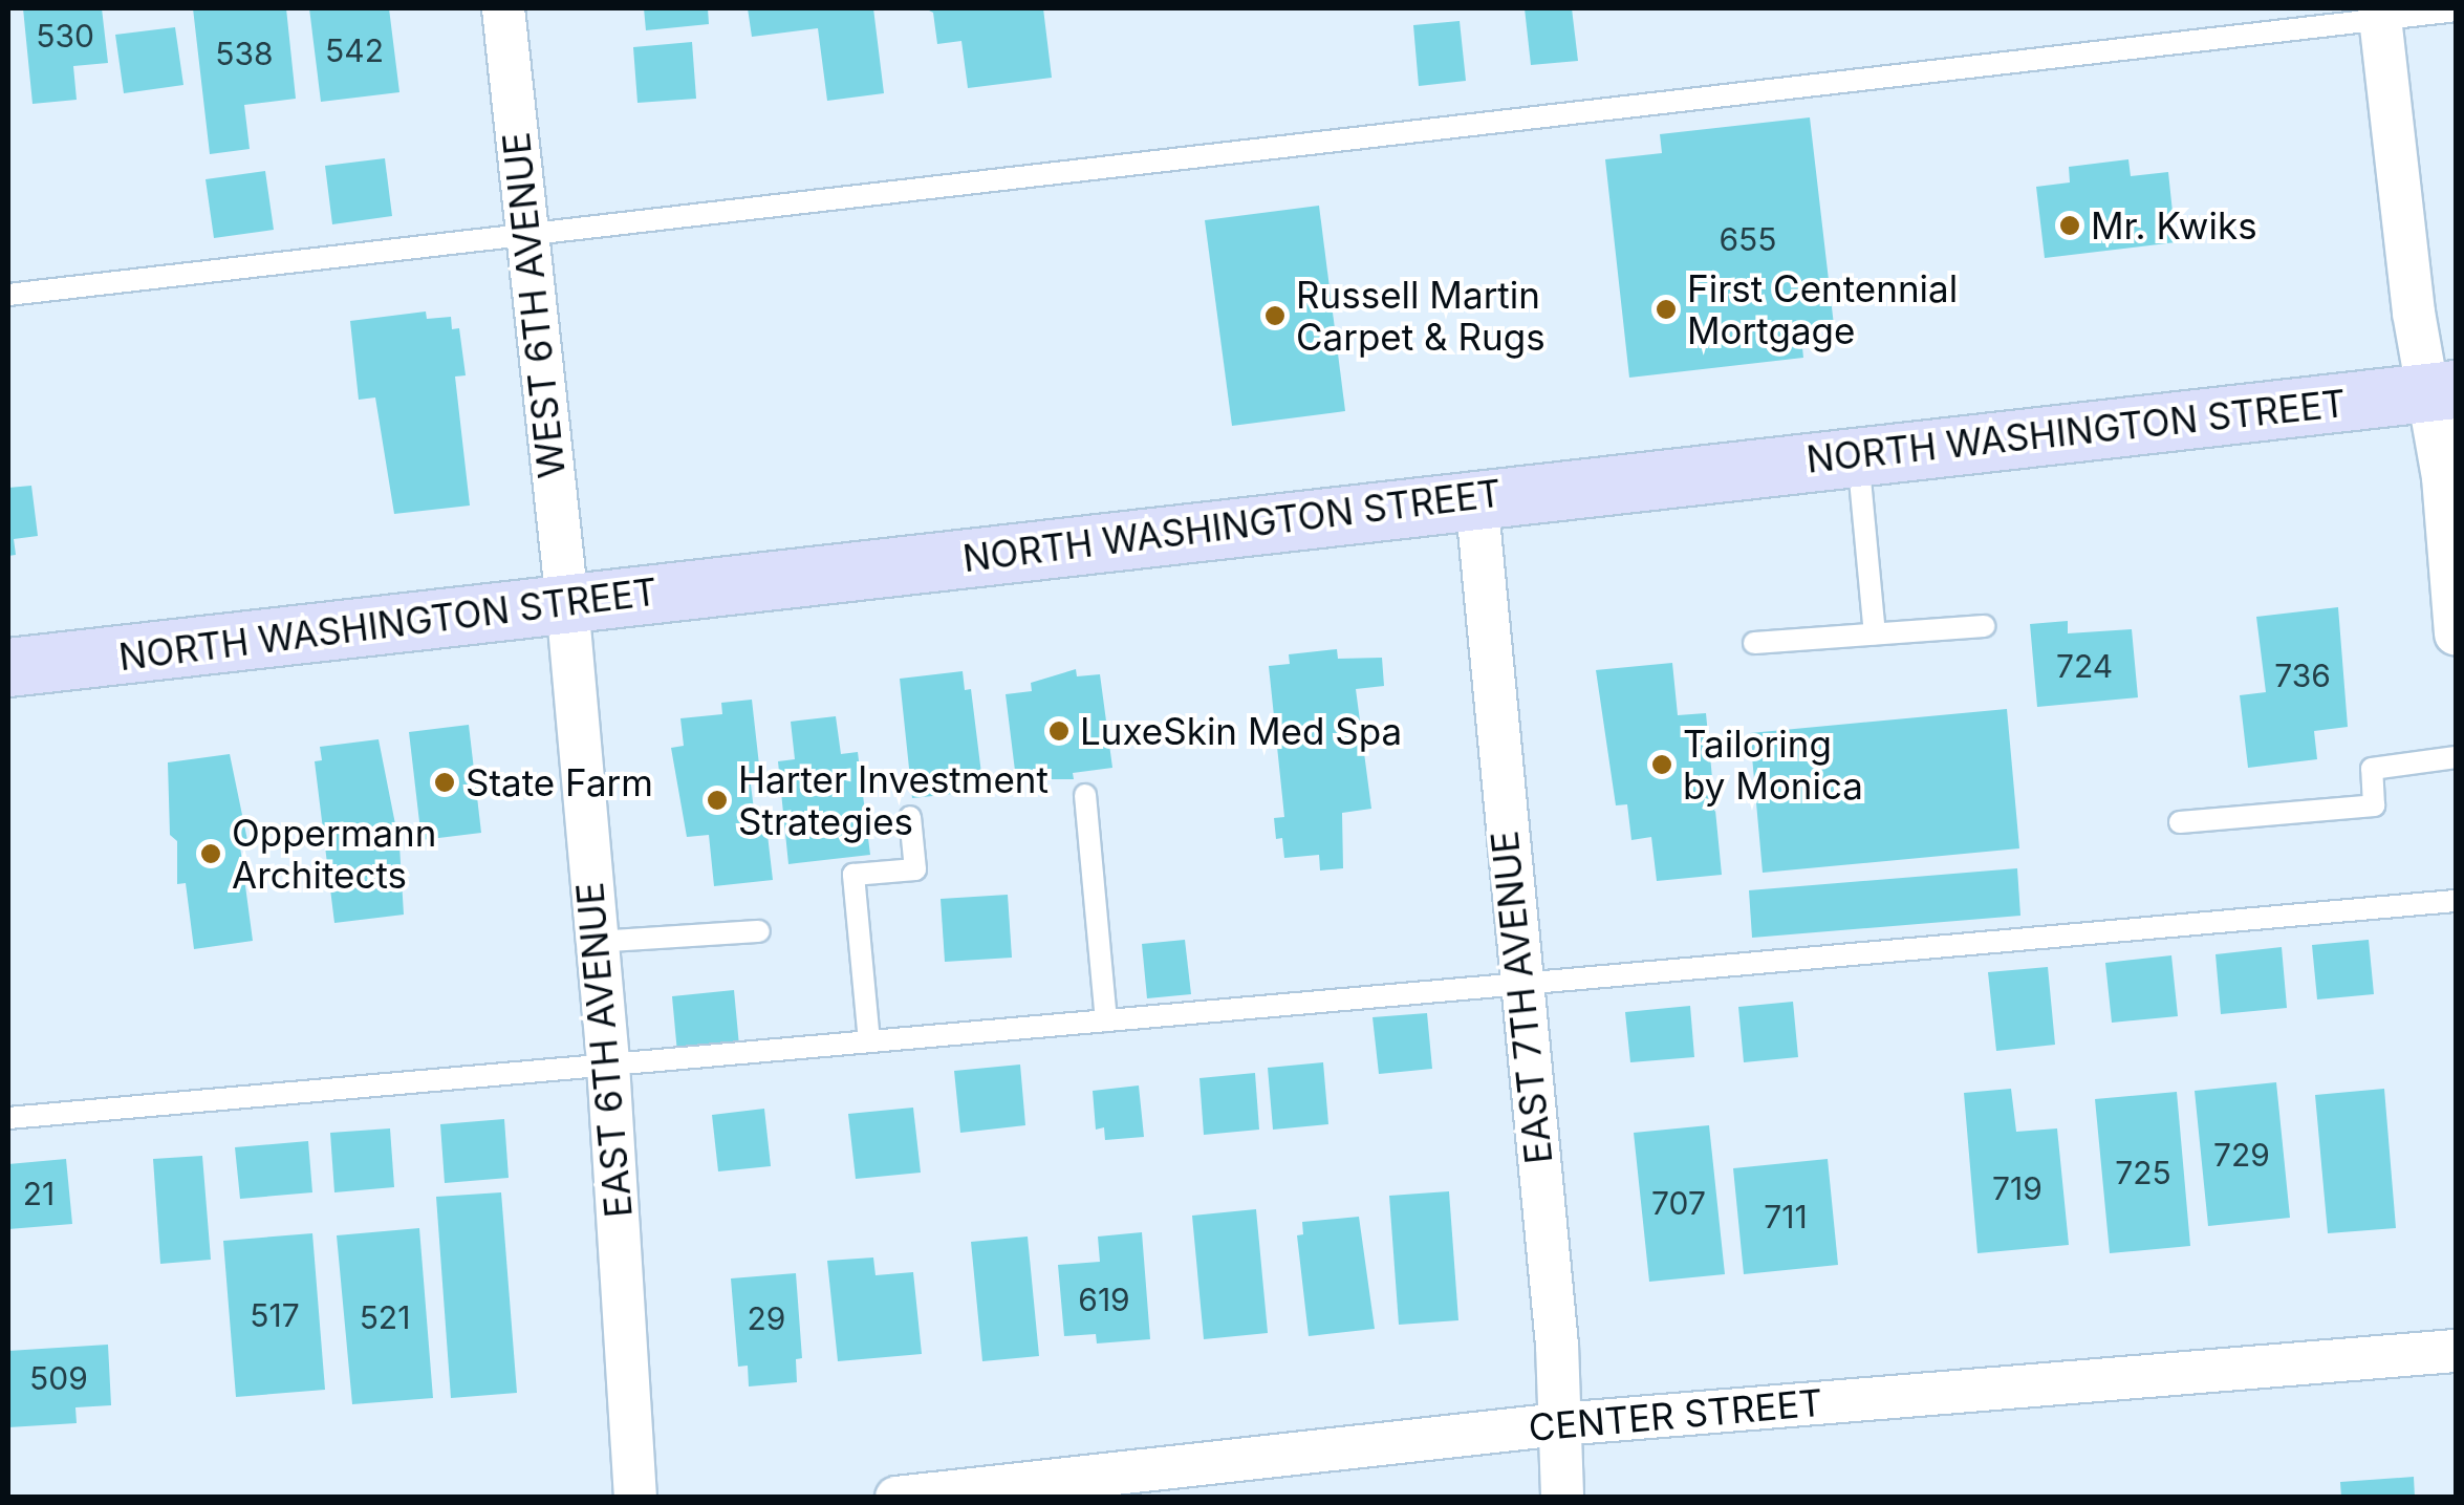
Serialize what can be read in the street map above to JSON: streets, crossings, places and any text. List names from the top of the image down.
{
  "streets": {
    "main road": ["NORTH WASHINGTON STREET"],
    "street": [
      "WEST 6TH AVENUE",
      "EAST 7TH AVENUE",
      "EAST 6TH AVENUE",
      "CENTER STREET"
    ]
  },
  "crossings": [
    ["WEST 6TH AVENUE", "NORTH WASHINGTON STREET"],
    ["WEST 6TH AVENUE", "EAST 6TH AVENUE"],
    ["NORTH WASHINGTON STREET", "EAST 7TH AVENUE"],
    ["NORTH WASHINGTON STREET", "EAST 6TH AVENUE"],
    ["EAST 7TH AVENUE", "CENTER STREET"]
  ],
  "places": [
    "Mr. Kwiks",
    "First Centennial Mortgage",
    "Russell Martin Carpet & Rugs",
    "LuxeSkin Med Spa",
    "Tailoring by Monica",
    "State Farm",
    "Harter Investment Strategies",
    "Oppermann Architects"
  ],
  "house_numbers": [
    "530",
    "542",
    "538",
    "655",
    "724",
    "736",
    "729",
    "725",
    "719",
    "21",
    "707",
    "711",
    "619",
    "517",
    "521",
    "29",
    "509"
  ]
}
